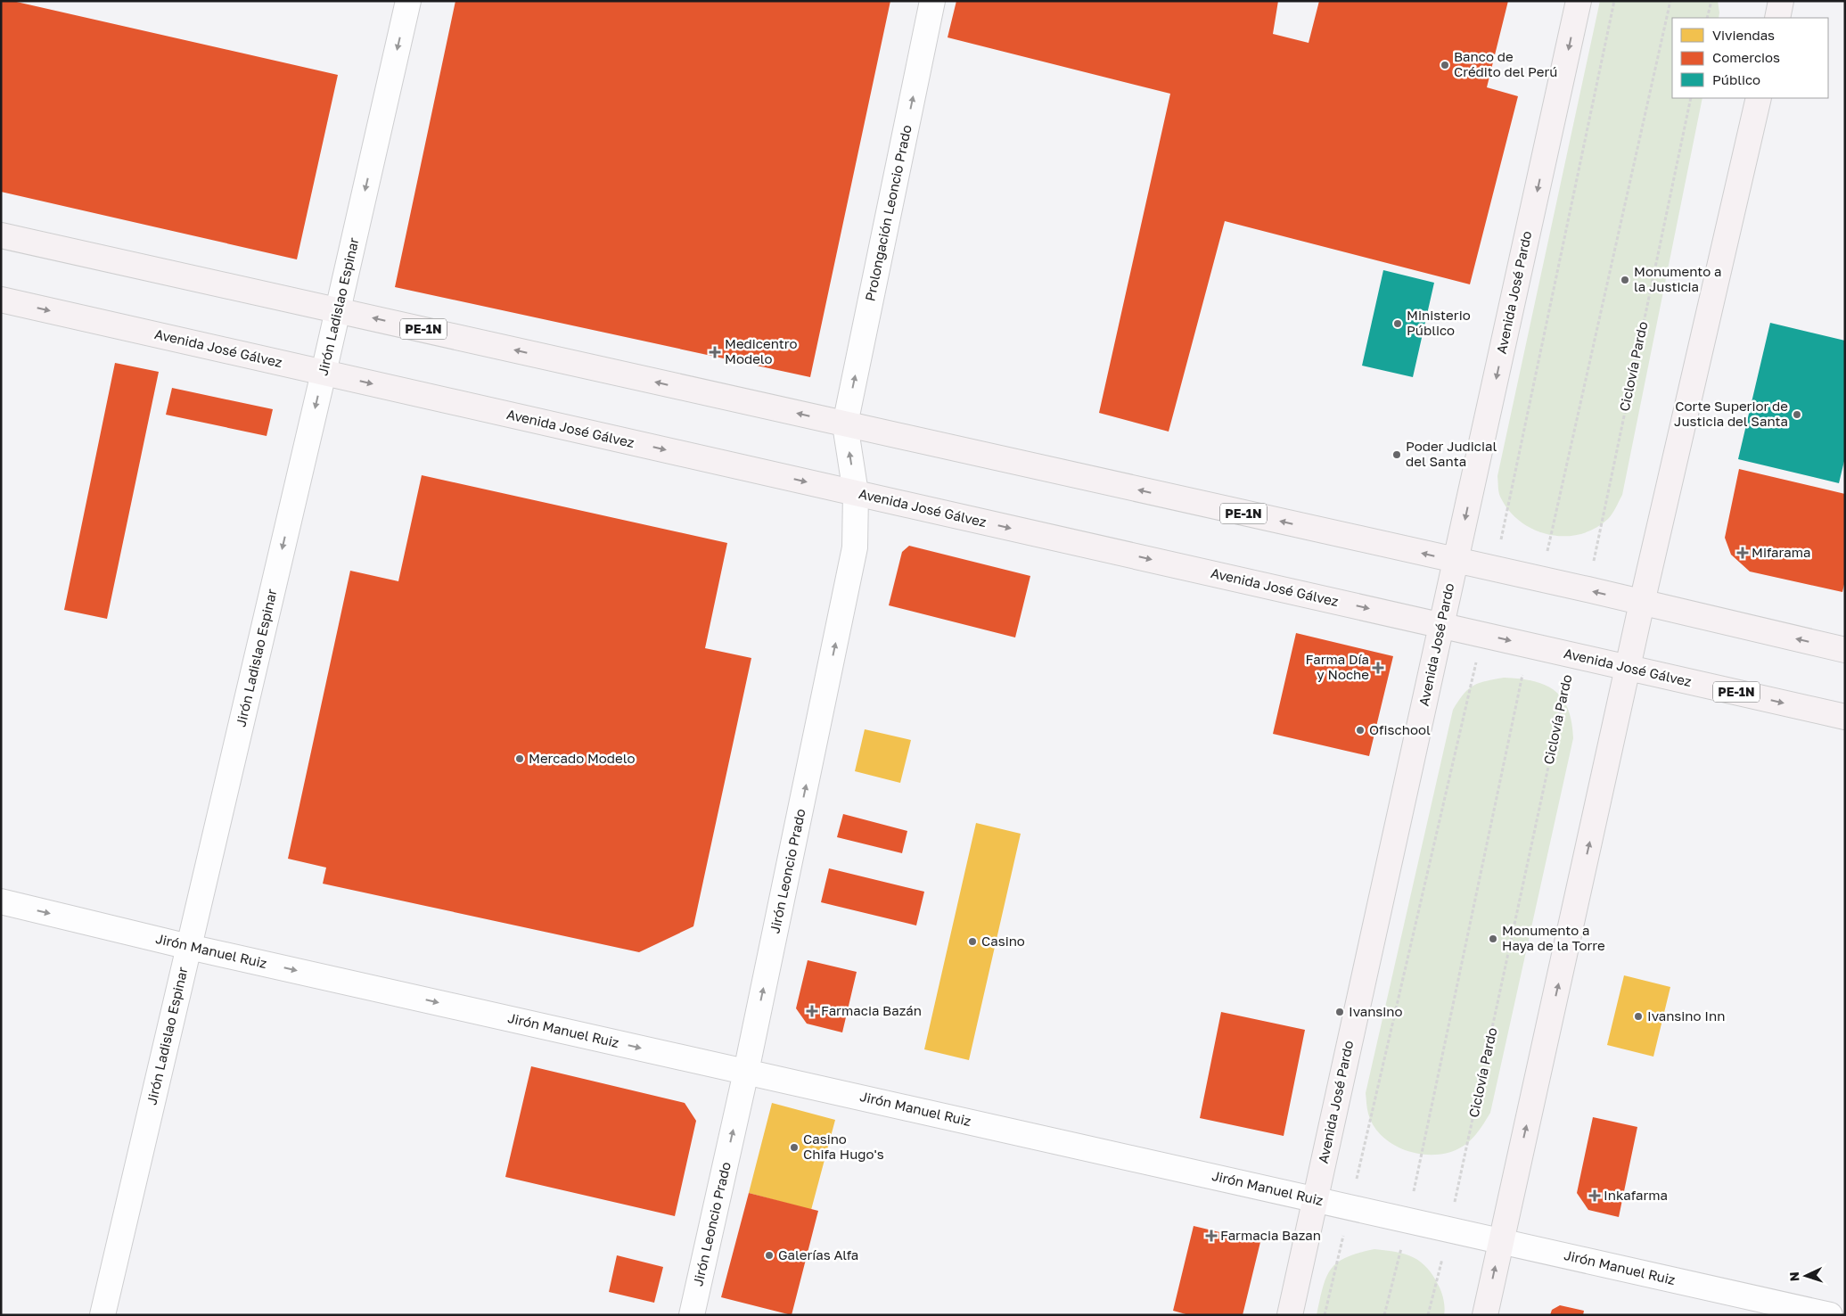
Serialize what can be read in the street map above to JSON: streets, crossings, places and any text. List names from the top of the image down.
{
  "streets": {
    "main road": ["Avenida José Pardo", "PE-1N", "Avenida José Gálvez"],
    "street": [
      "Prolongación Leoncio Prado",
      "Jirón Ladislao Espinar",
      "Jirón Leoncio Prado",
      "Jirón Manuel Ruiz"
    ],
    "path": ["Ciclovía Pardo"]
  },
  "crossings": [
    ["Prolongación Leoncio Prado", "PE-1N"],
    ["Prolongación Leoncio Prado", "Jirón Leoncio Prado"],
    ["Avenida José Pardo", "PE-1N"],
    ["Avenida José Pardo", "Avenida José Gálvez"],
    ["Avenida José Pardo", "Jirón Manuel Ruiz"],
    ["Jirón Ladislao Espinar", "PE-1N"],
    ["Jirón Ladislao Espinar", "Avenida José Gálvez"],
    ["Jirón Ladislao Espinar", "Jirón Manuel Ruiz"],
    ["PE-1N", "Ciclovía Pardo"],
    ["PE-1N", "Jirón Leoncio Prado"],
    ["Avenida José Gálvez", "Ciclovía Pardo"],
    ["Avenida José Gálvez", "Jirón Leoncio Prado"],
    ["Ciclovía Pardo", "Jirón Manuel Ruiz"],
    ["Jirón Leoncio Prado", "Jirón Manuel Ruiz"]
  ],
  "one_way": [
    "Prolongación Leoncio Prado",
    "Jirón Ladislao Espinar",
    "Jirón Leoncio Prado",
    "Jirón Manuel Ruiz"
  ],
  "places": {
    "other": [
      "Banco de Crédito del Perú",
      "Monumento a la Justicia",
      "Ministerio Público",
      "Corte Superior de Justicia del Santa",
      "Poder Judicial del Santa",
      "Ofischool",
      "Mercado Modelo",
      "Monumento a Haya de la Torre",
      "Casino",
      "Ivansino",
      "Ivansino Inn",
      "Casino Chifa Hugo's",
      "Galerías Alfa"
    ],
    "health": [
      "Medicentro Modelo",
      "Mifarama",
      "Farma Día y Noche",
      "Farmacia Bazán",
      "Inkafarma",
      "Farmacia Bazan"
    ]
  },
  "legend": ["Viviendas", "Comercios", "Público"],
  "north": "left"
}
